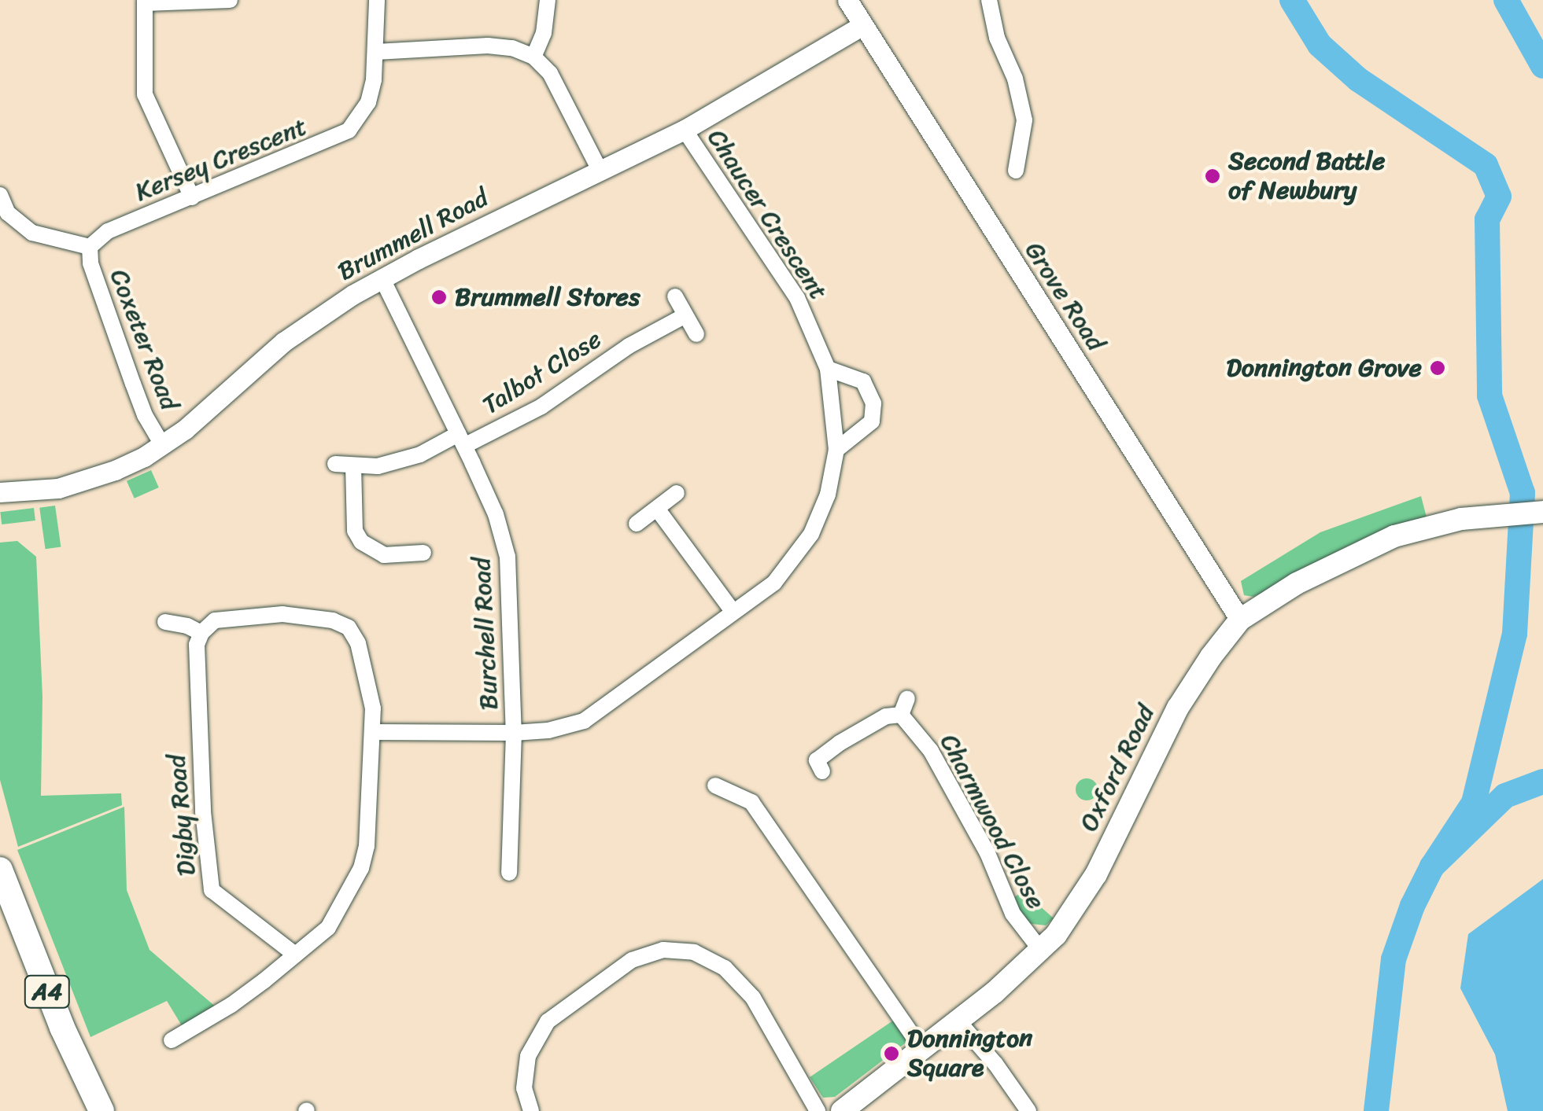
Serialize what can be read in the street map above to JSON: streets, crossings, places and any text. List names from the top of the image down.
{
  "streets": {
    "main road": ["Oxford Road", "A4"],
    "street": [
      "Kersey Crescent",
      "Chaucer Crescent",
      "Brummell Road",
      "Grove Road",
      "Coxeter Road",
      "Talbot Close",
      "Burchell Road",
      "Digby Road",
      "Charmwood Close"
    ]
  },
  "crossings": [
    ["Kersey Crescent", "Coxeter Road"],
    ["Chaucer Crescent", "Brummell Road"],
    ["Chaucer Crescent", "Burchell Road"],
    ["Brummell Road", "Grove Road"],
    ["Brummell Road", "Coxeter Road"],
    ["Brummell Road", "Burchell Road"],
    ["Grove Road", "Oxford Road"],
    ["Talbot Close", "Burchell Road"],
    ["Oxford Road", "Charmwood Close"]
  ],
  "places": [
    "Second Battle of Newbury",
    "Brummell Stores",
    "Donnington Grove",
    "Donnington Square"
  ]
}
